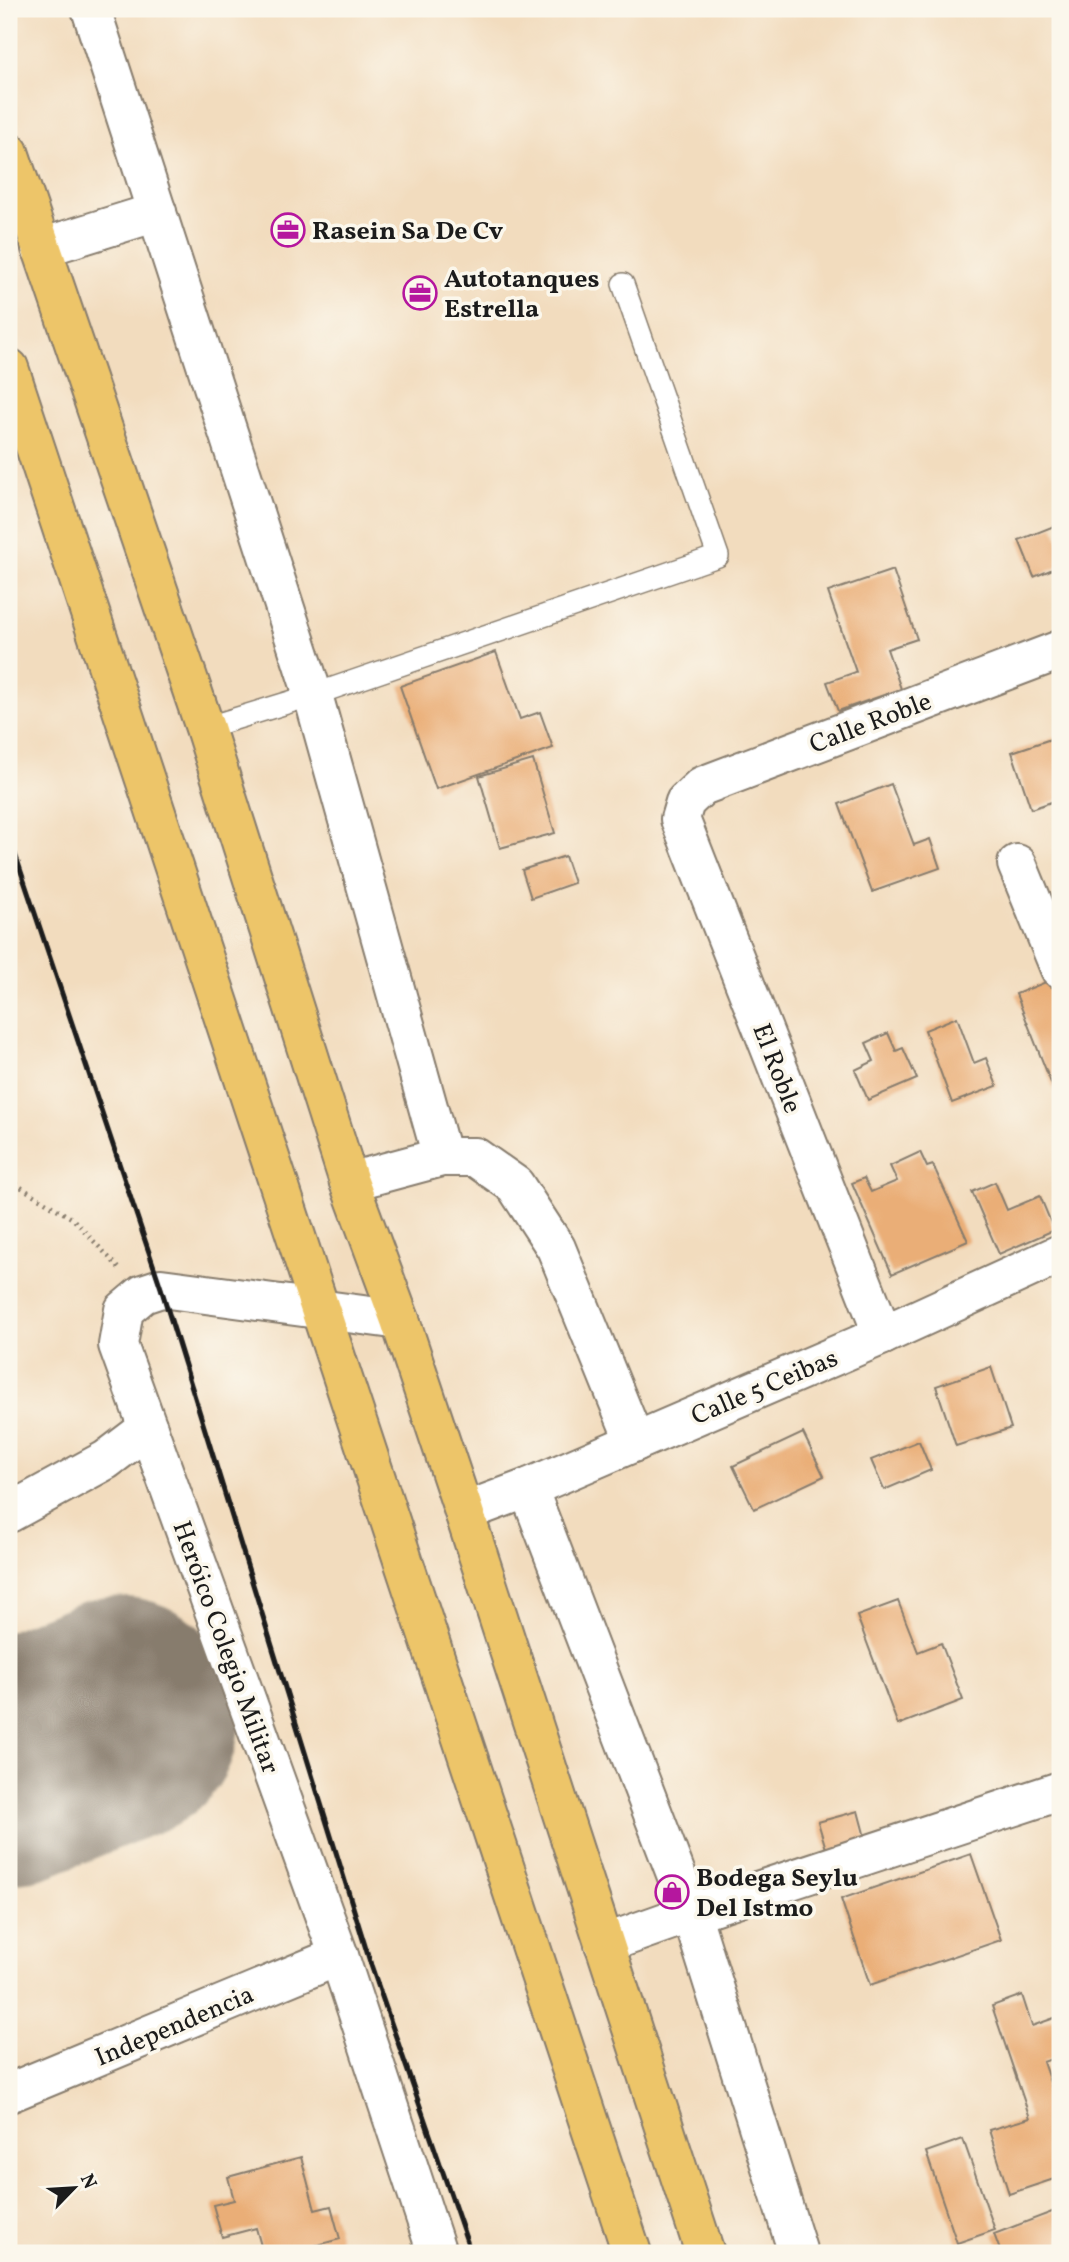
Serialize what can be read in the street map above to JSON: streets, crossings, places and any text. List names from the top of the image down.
{
  "streets": {
    "street": [
      "Calle Roble",
      "El Roble",
      "Calle 5 Ceibas",
      "Heróico Colegio Militar",
      "Independencia"
    ]
  },
  "crossings": [
    ["Calle Roble", "El Roble"],
    ["El Roble", "Calle 5 Ceibas"],
    ["Heróico Colegio Militar", "Independencia"]
  ],
  "places": {
    "office": ["Rasein Sa De Cv", "Autotanques Estrella"],
    "shop": ["Bodega Seylu Del Istmo"]
  },
  "north": "top right"
}
